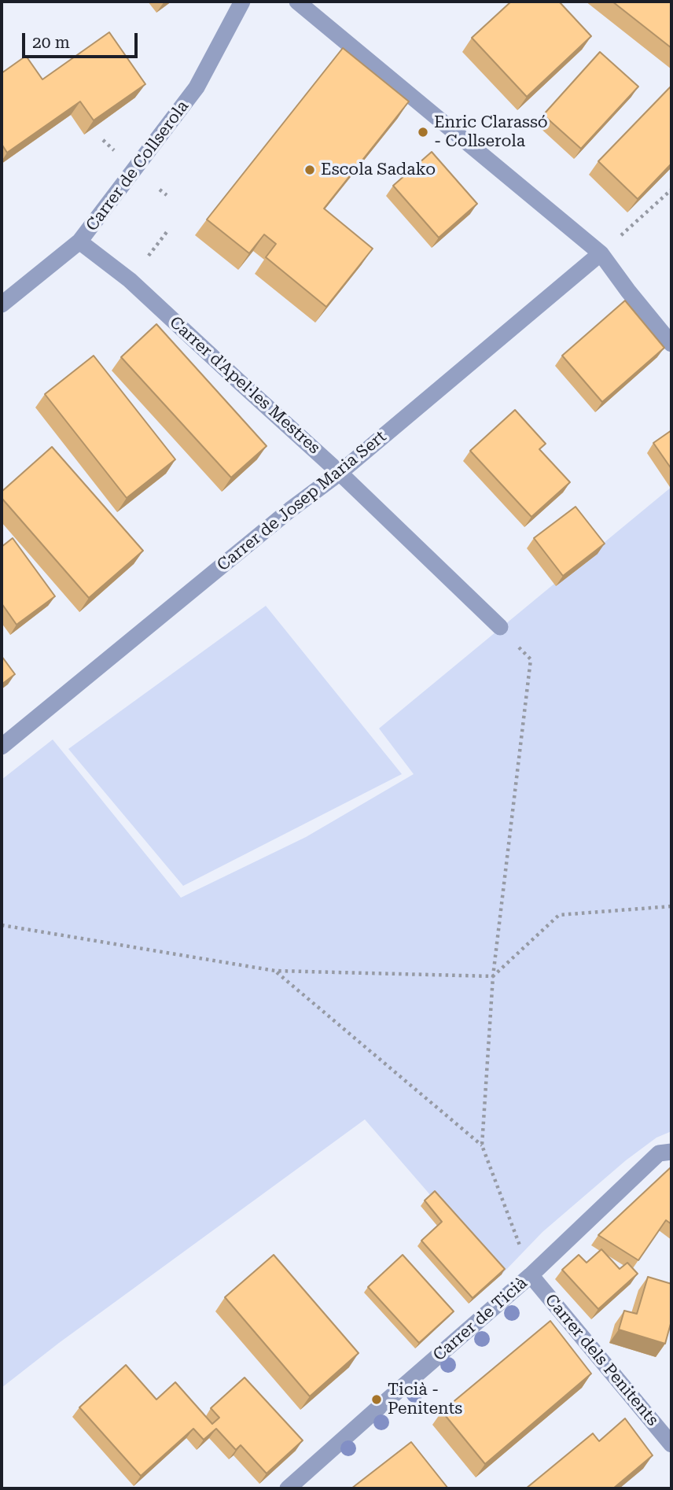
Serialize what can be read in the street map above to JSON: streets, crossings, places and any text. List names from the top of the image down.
{
  "streets": {
    "street": [
      "Carrer de Collserola",
      "Carrer d'Apel·les Mestres",
      "Carrer de Josep Maria Sert",
      "Carrer de Ticià",
      "Carrer dels Penitents"
    ]
  },
  "crossings": [
    ["Carrer de Collserola", "Carrer d'Apel·les Mestres"],
    ["Carrer d'Apel·les Mestres", "Carrer de Josep Maria Sert"],
    ["Carrer de Ticià", "Carrer dels Penitents"]
  ],
  "places": ["Enric Clarassó - Collserola", "Escola Sadako", "Ticià - Penitents"],
  "scale_bar": "20 m"
}
